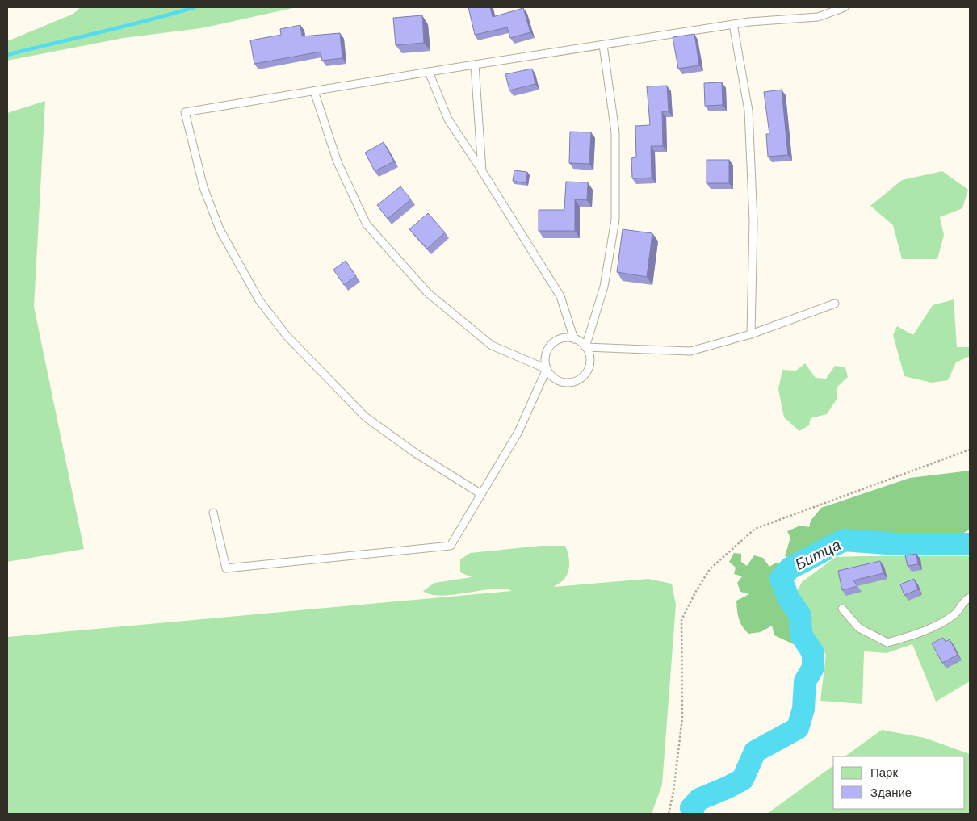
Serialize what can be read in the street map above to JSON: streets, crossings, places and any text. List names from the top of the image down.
{
  "water": ["Битца"],
  "legend": ["Парк", "Здание"]
}
